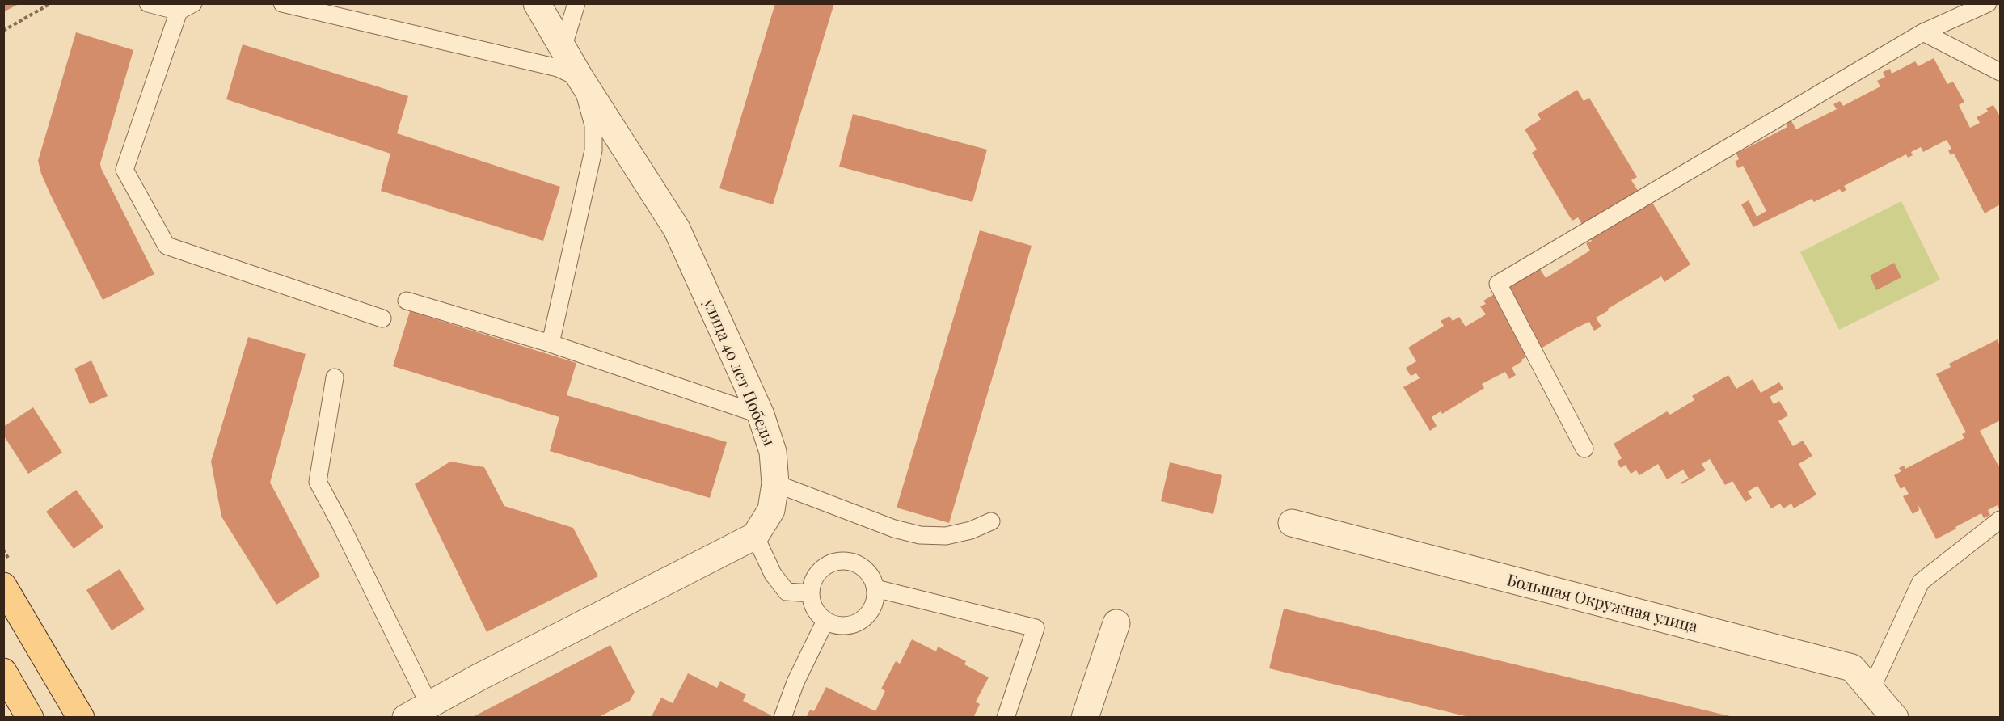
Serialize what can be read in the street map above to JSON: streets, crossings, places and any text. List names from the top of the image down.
{
  "streets": {
    "street": ["улица 40 лет Победы", "Большая Окружная улица"]
  }
}
